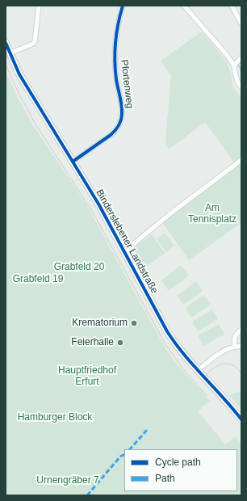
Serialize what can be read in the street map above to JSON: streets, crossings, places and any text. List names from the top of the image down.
{
  "streets": {
    "main road": ["Binderslebener Landstraße"],
    "street": ["Pfortenweg"]
  },
  "crossings": [
    ["Pfortenweg", "Binderslebener Landstraße"]
  ],
  "parks": [
    "Am Tennisplatz",
    "Grabfeld 20",
    "Grabfeld 19",
    "Hauptfriedhof Erfurt",
    "Hamburger Block",
    "Urnengräber 7"
  ],
  "places": ["Krematorium", "Feierhalle"],
  "legend": ["Cycle path", "Path"]
}
